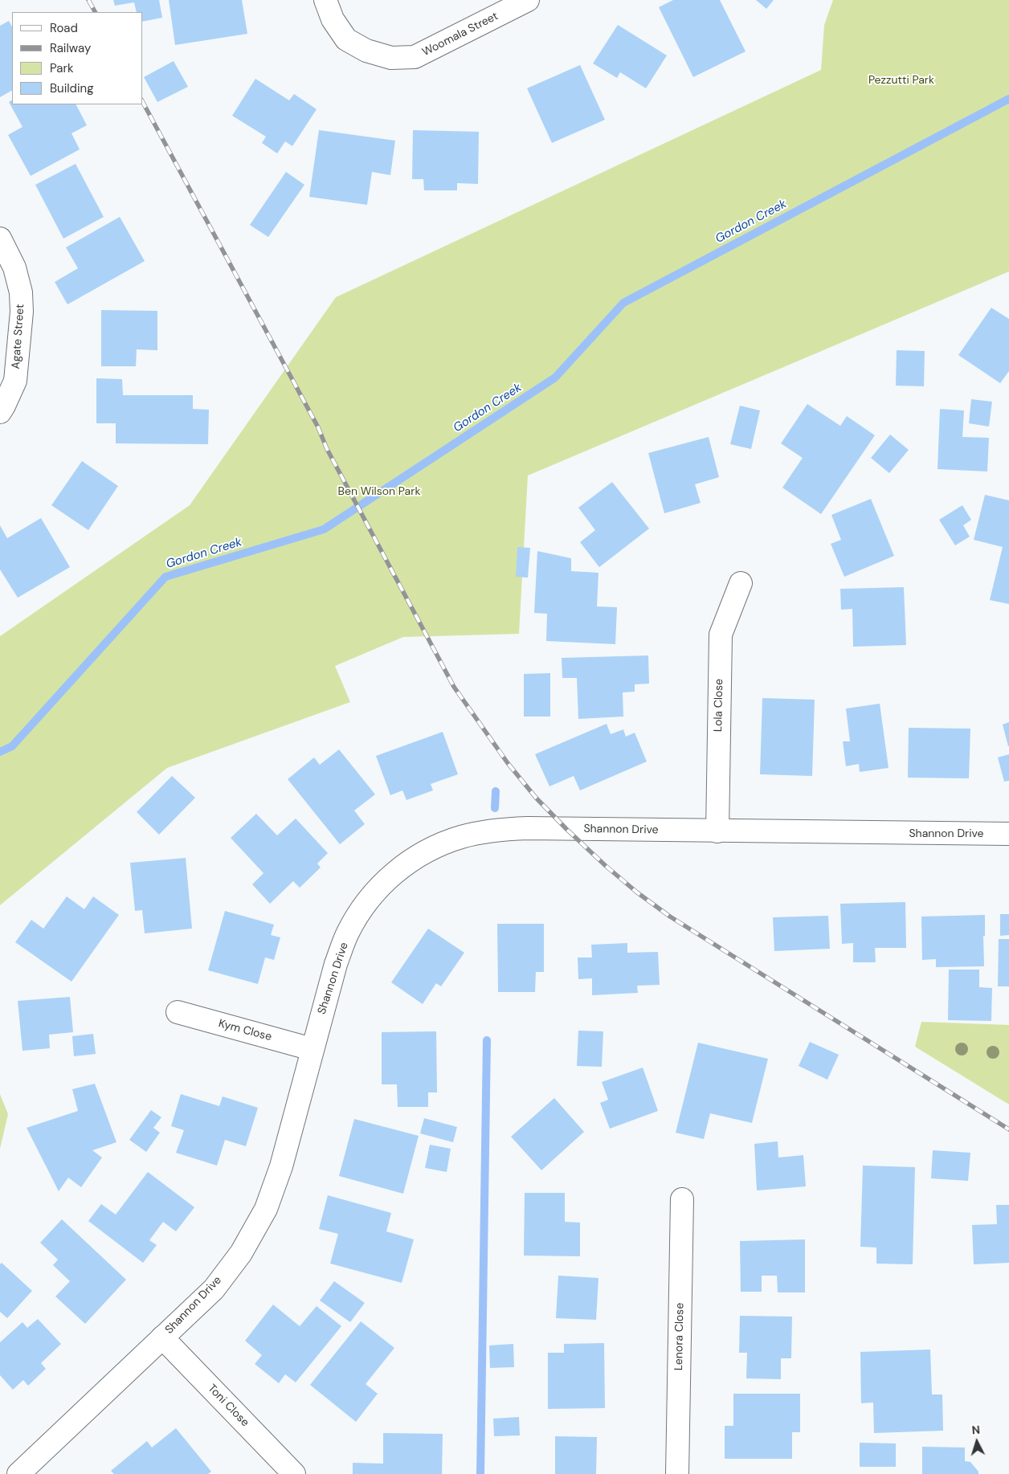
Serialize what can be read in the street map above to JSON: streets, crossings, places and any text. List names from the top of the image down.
{
  "streets": {
    "street": [
      "Woomala Street",
      "Agate Street",
      "Lola Close",
      "Shannon Drive",
      "Kym Close",
      "Lenora Close",
      "Toni Close"
    ]
  },
  "crossings": [
    ["Lola Close", "Shannon Drive"],
    ["Shannon Drive", "Kym Close"],
    ["Shannon Drive", "Toni Close"]
  ],
  "water": ["Gordon Creek"],
  "parks": ["Pezzutti Park", "Ben Wilson Park"],
  "legend": [
    "Road",
    "Railway",
    "Park",
    "Building"
  ],
  "north": "top"
}
